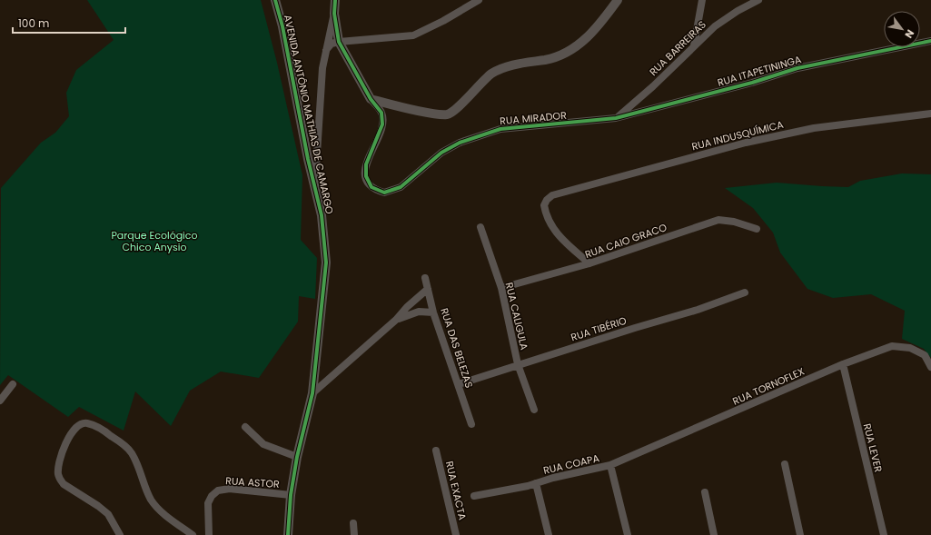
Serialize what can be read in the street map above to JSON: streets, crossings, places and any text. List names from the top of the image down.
{
  "streets": {
    "street": [
      "RUA BARREIRAS",
      "RUA ITAPETININGA",
      "AVENIDA ANTÔNIO MATHIAS DE CAMARGO",
      "RUA MIRADOR",
      "RUA INDUSQUÍMICA",
      "RUA CAIO GRACO",
      "RUA CALIGULA",
      "RUA TIBÉRIO",
      "RUA DAS BELEZAS",
      "RUA TORNOFLEX",
      "RUA LEVER",
      "RUA COAPA",
      "RUA ASTOR",
      "RUA EXACTA"
    ]
  },
  "crossings": [
    ["RUA BARREIRAS", "RUA ITAPETININGA"],
    ["RUA BARREIRAS", "RUA MIRADOR"],
    ["RUA ITAPETININGA", "RUA MIRADOR"],
    ["AVENIDA ANTÔNIO MATHIAS DE CAMARGO", "RUA ASTOR"],
    ["RUA INDUSQUÍMICA", "RUA CAIO GRACO"],
    ["RUA CAIO GRACO", "RUA CALIGULA"],
    ["RUA CALIGULA", "RUA TIBÉRIO"],
    ["RUA TIBÉRIO", "RUA DAS BELEZAS"],
    ["RUA TORNOFLEX", "RUA LEVER"],
    ["RUA TORNOFLEX", "RUA COAPA"]
  ],
  "parks": ["Parque Ecológico Chico Anysio"],
  "scale_bar": "100 m",
  "north": "bottom right"
}
